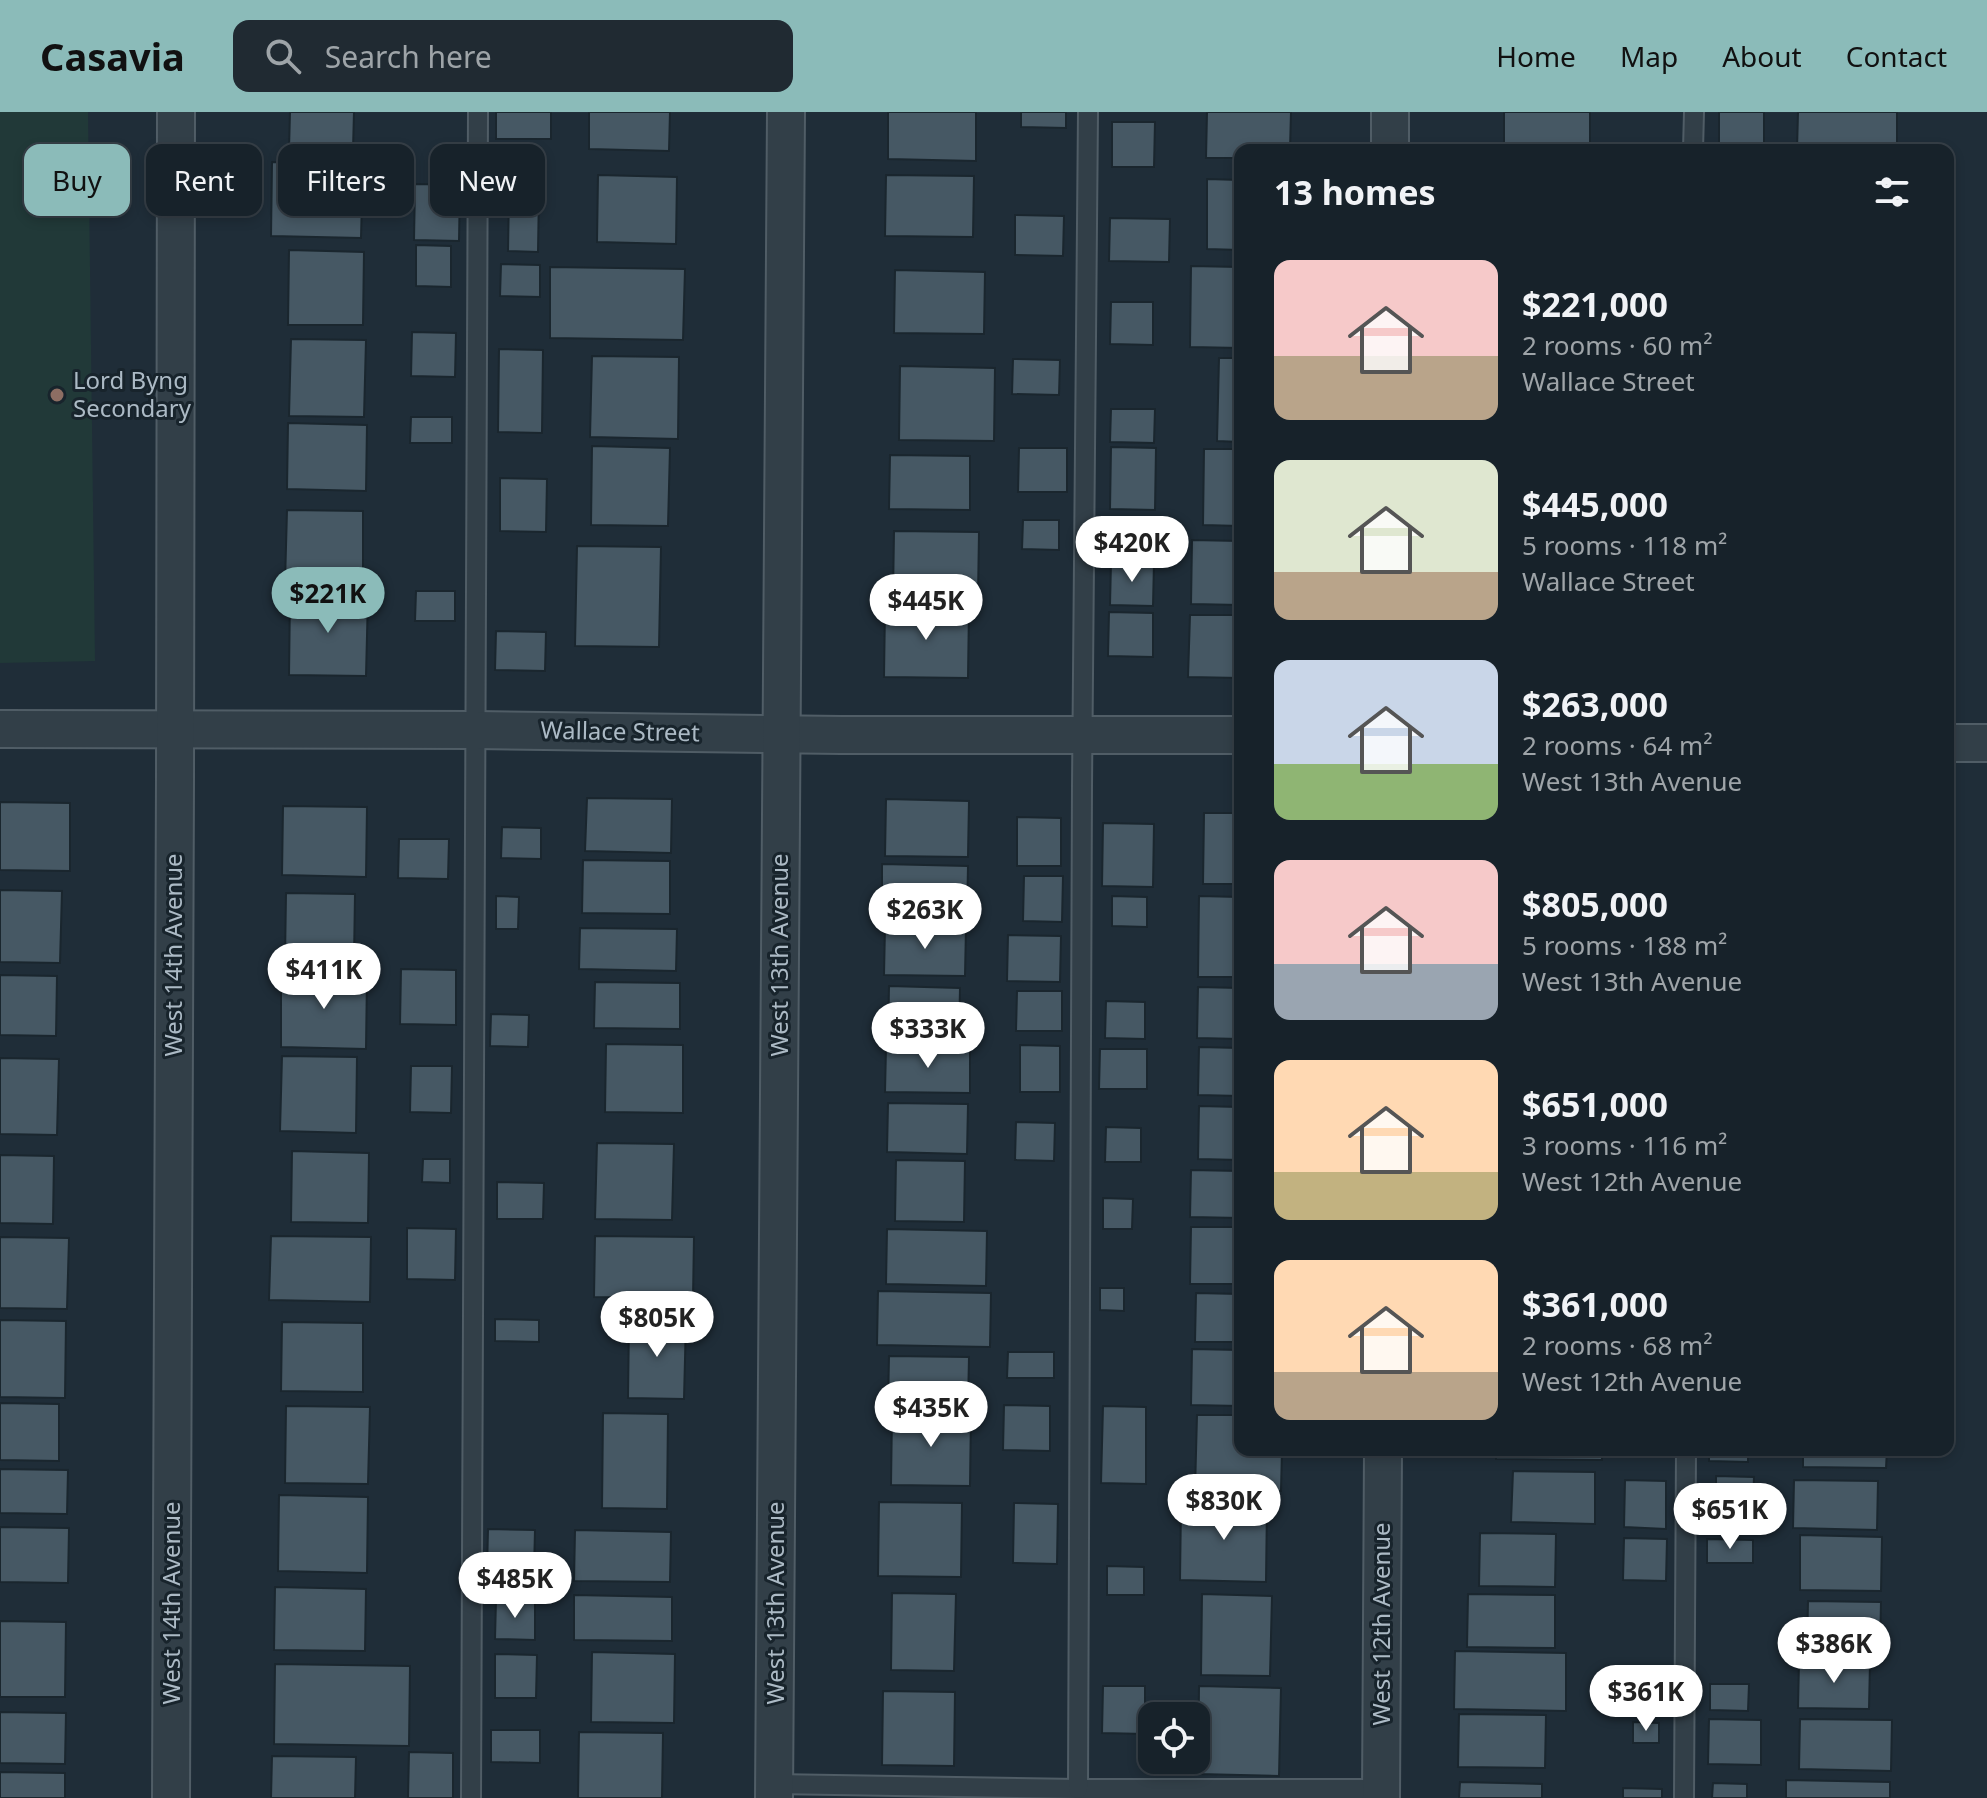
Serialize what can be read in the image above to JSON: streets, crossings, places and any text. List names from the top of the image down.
{
  "streets": {
    "street": [
      "Wallace Street",
      "West 14th Avenue",
      "West 13th Avenue",
      "West 12th Avenue"
    ]
  },
  "crossings": [
    ["Wallace Street", "West 14th Avenue"],
    ["Wallace Street", "West 13th Avenue"]
  ],
  "places": ["Lord Byng Secondary"],
  "page": {
    "header": "Casavia",
    "search": "Search here",
    "nav": [
      "Home",
      "Map",
      "About",
      "Contact"
    ],
    "chip": [
      "Buy",
      "Rent",
      "Filters",
      "New"
    ],
    "heading": "13 homes",
    "list": [
      {
        "name": "$221,000",
        "note": "2 rooms · 60 m² · Wallace Street"
      },
      {
        "name": "$445,000",
        "note": "5 rooms · 118 m² · Wallace Street"
      },
      {
        "name": "$263,000",
        "note": "2 rooms · 64 m² · West 13th Avenue"
      },
      {
        "name": "$805,000",
        "note": "5 rooms · 188 m² · West 13th Avenue"
      },
      {
        "name": "$651,000",
        "note": "3 rooms · 116 m² · West 12th Avenue"
      },
      {
        "name": "$361,000",
        "note": "2 rooms · 68 m² · West 12th Avenue"
      }
    ],
    "price": [
      "$420K",
      "$221K",
      "$445K",
      "$263K",
      "$411K",
      "$333K",
      "$805K",
      "$435K",
      "$830K",
      "$651K",
      "$485K",
      "$386K",
      "$361K"
    ]
  }
}
